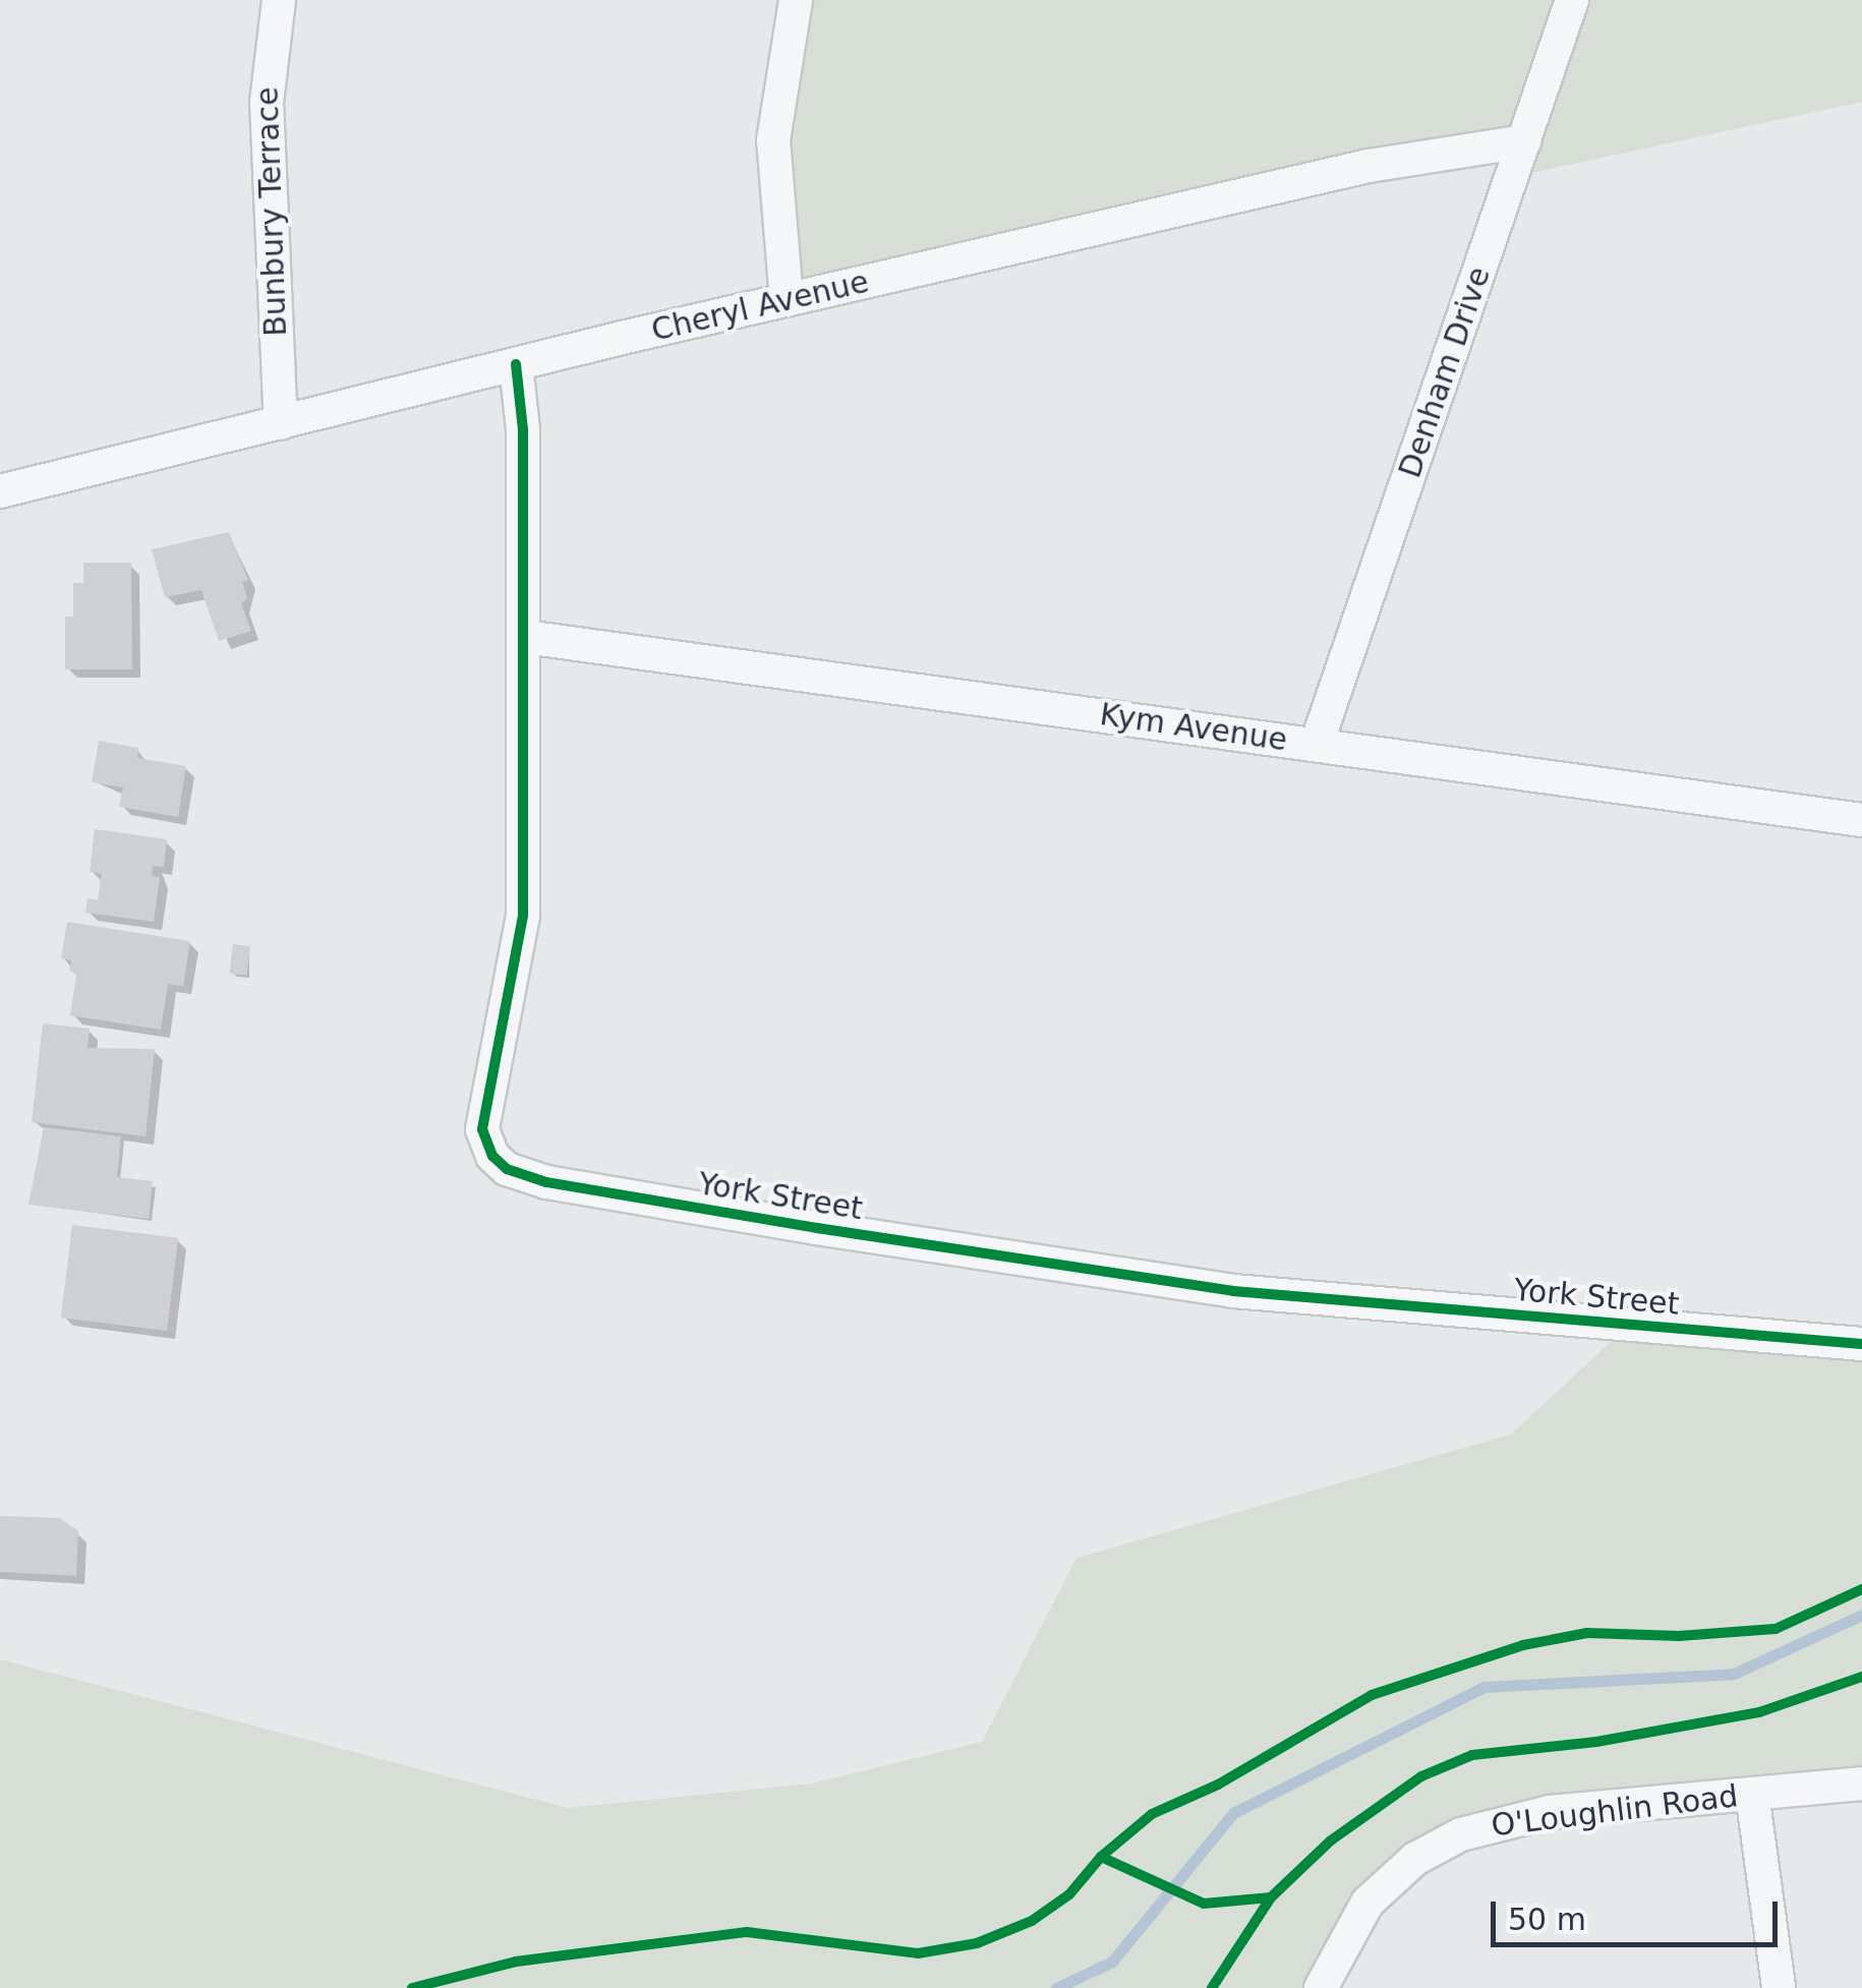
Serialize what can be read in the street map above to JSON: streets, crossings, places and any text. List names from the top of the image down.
{
  "streets": {
    "street": [
      "Bunbury Terrace",
      "Cheryl Avenue",
      "Denham Drive",
      "Kym Avenue",
      "York Street",
      "O'Loughlin Road"
    ]
  },
  "crossings": [
    ["Bunbury Terrace", "Cheryl Avenue"],
    ["Cheryl Avenue", "Denham Drive"],
    ["Cheryl Avenue", "York Street"],
    ["Denham Drive", "Kym Avenue"],
    ["Kym Avenue", "York Street"]
  ],
  "scale_bar": "50 m"
}
